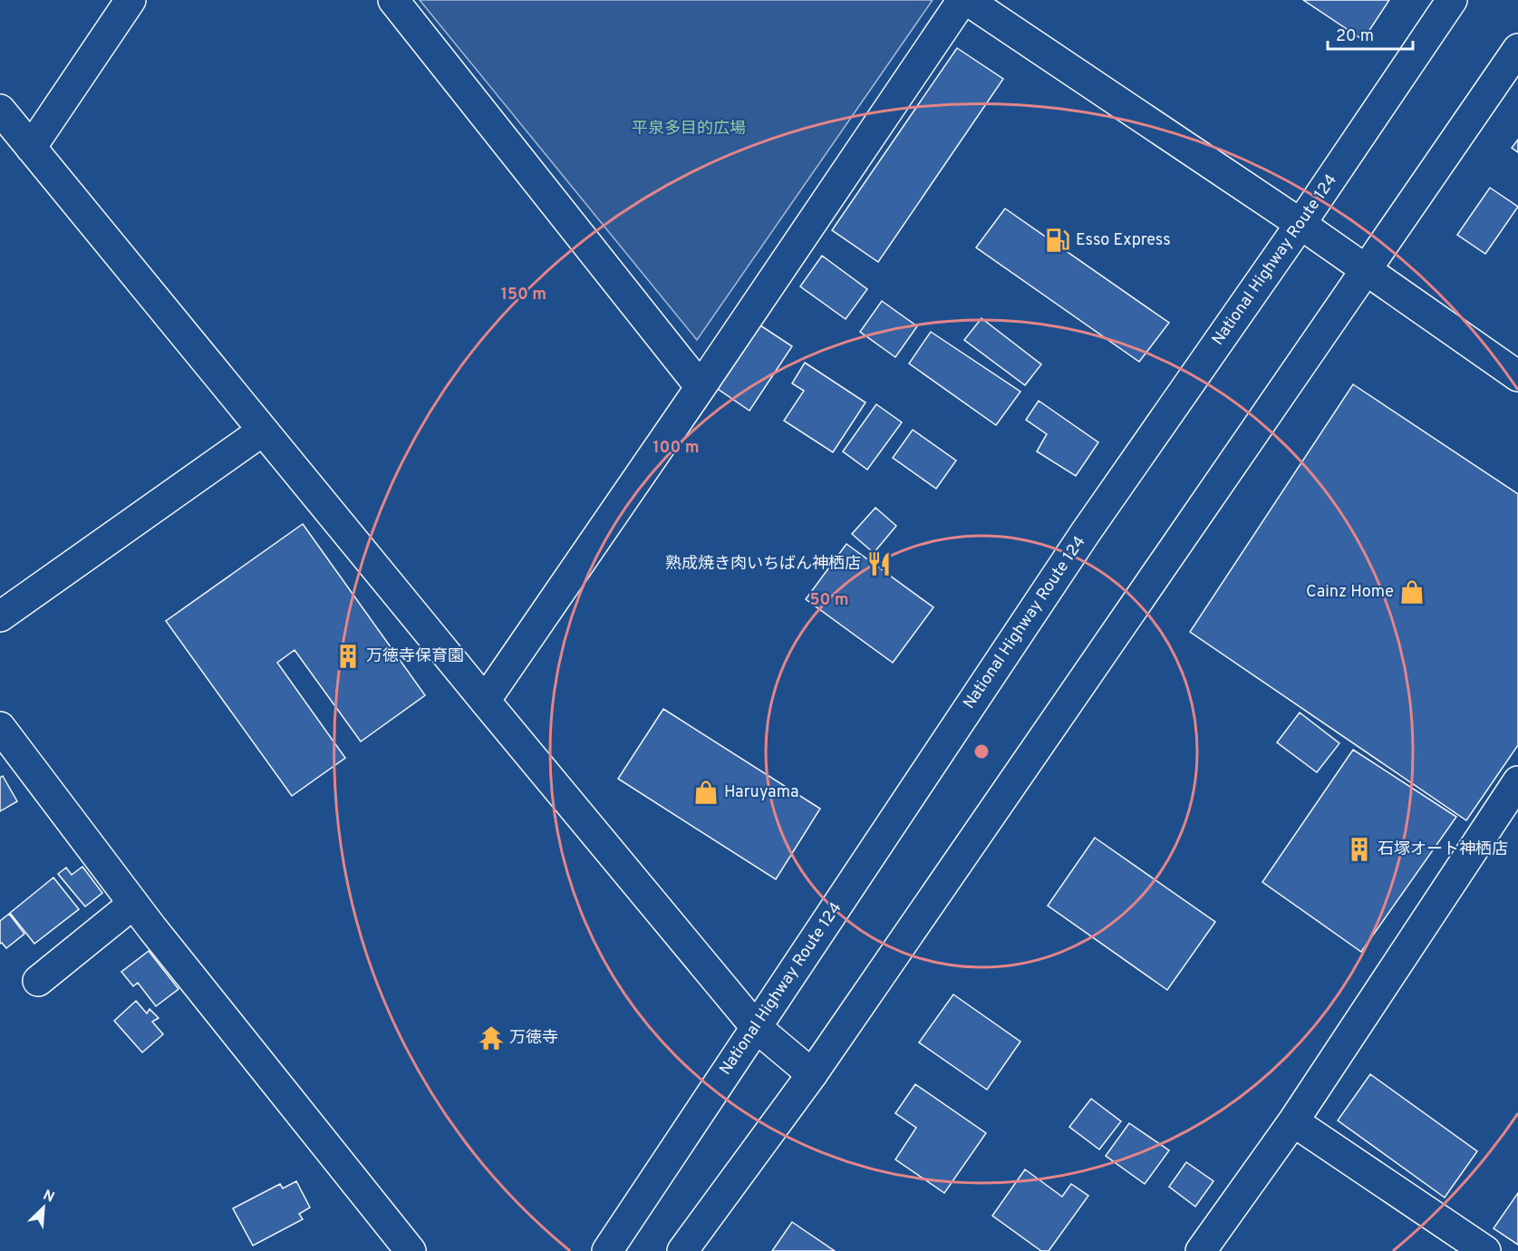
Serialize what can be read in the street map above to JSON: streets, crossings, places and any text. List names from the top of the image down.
{
  "streets": {
    "main road": ["National Highway Route 124"]
  },
  "parks": ["平泉多目的広場"],
  "places": {
    "fuel station": ["Esso Express"],
    "restaurant": ["熟成焼き肉いちばん神栖店"],
    "shop": ["Cainz Home", "Haruyama"],
    "building": ["万徳寺保育園", "石塚オート神栖店"],
    "temple": ["万徳寺"]
  },
  "scale_bar": "20 m",
  "north": "top right",
  "rings": ["150 m", "100 m", "50 m"]
}
